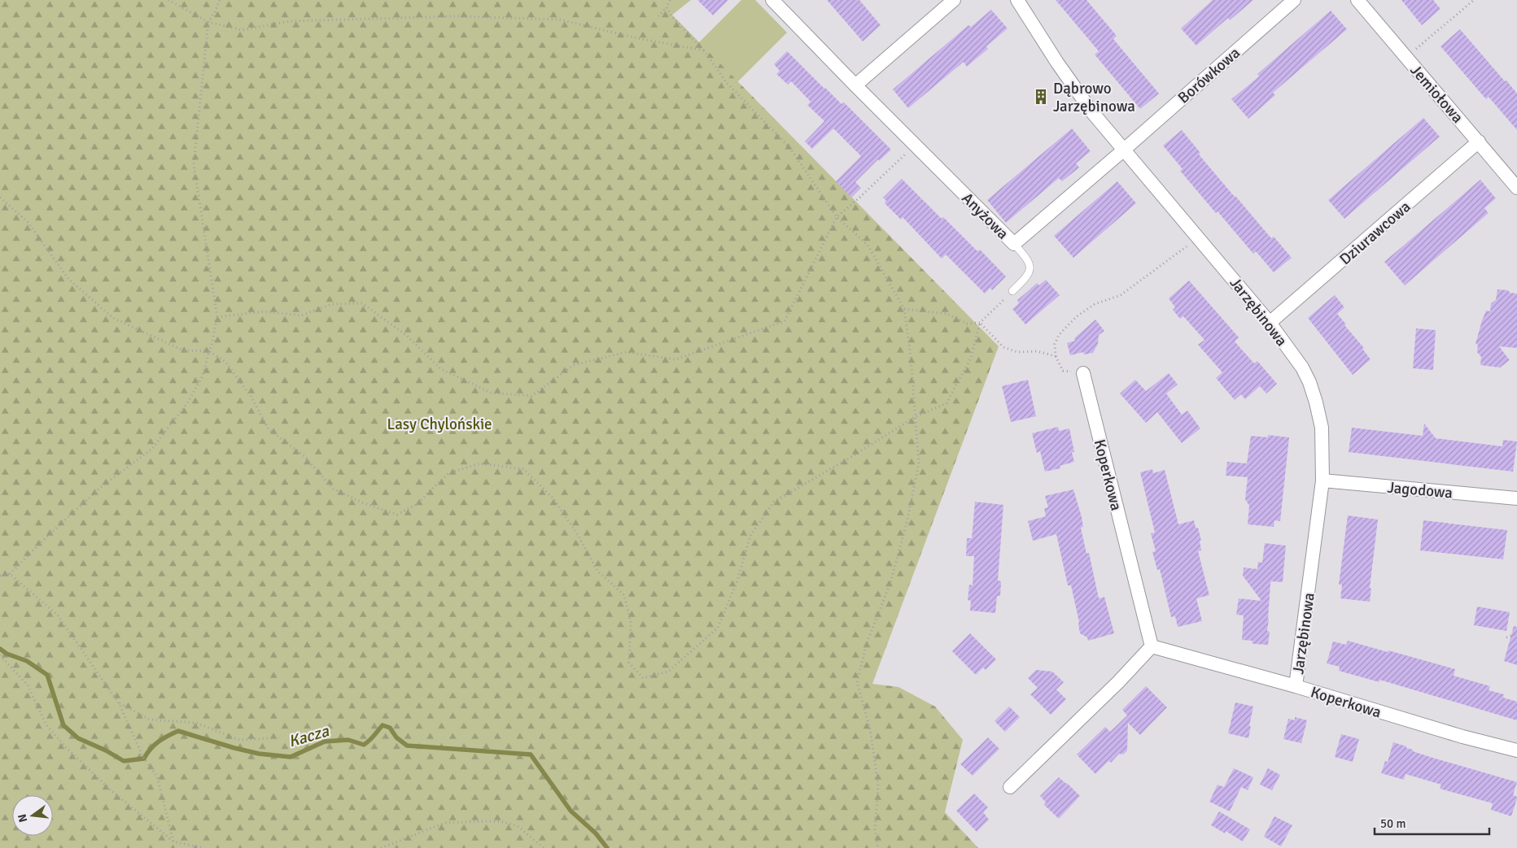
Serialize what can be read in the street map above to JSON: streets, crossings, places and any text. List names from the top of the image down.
{
  "streets": {
    "street": [
      "Borówkowa",
      "Jemiołowa",
      "Anyżowa",
      "Dziurawcowa",
      "Jarzębinowa",
      "Koperkowa",
      "Jagodowa"
    ]
  },
  "crossings": [
    ["Borówkowa", "Anyżowa"],
    ["Borówkowa", "Jarzębinowa"],
    ["Jemiołowa", "Dziurawcowa"],
    ["Anyżowa", "Jarzębinowa"],
    ["Dziurawcowa", "Jarzębinowa"],
    ["Jarzębinowa", "Koperkowa"],
    ["Jarzębinowa", "Jagodowa"]
  ],
  "water": ["Kacza"],
  "parks": ["Lasy Chylońskie"],
  "places": {
    "building": ["Dąbrowo Jarzębinowa"]
  },
  "scale_bar": "50 m",
  "north": "left"
}
